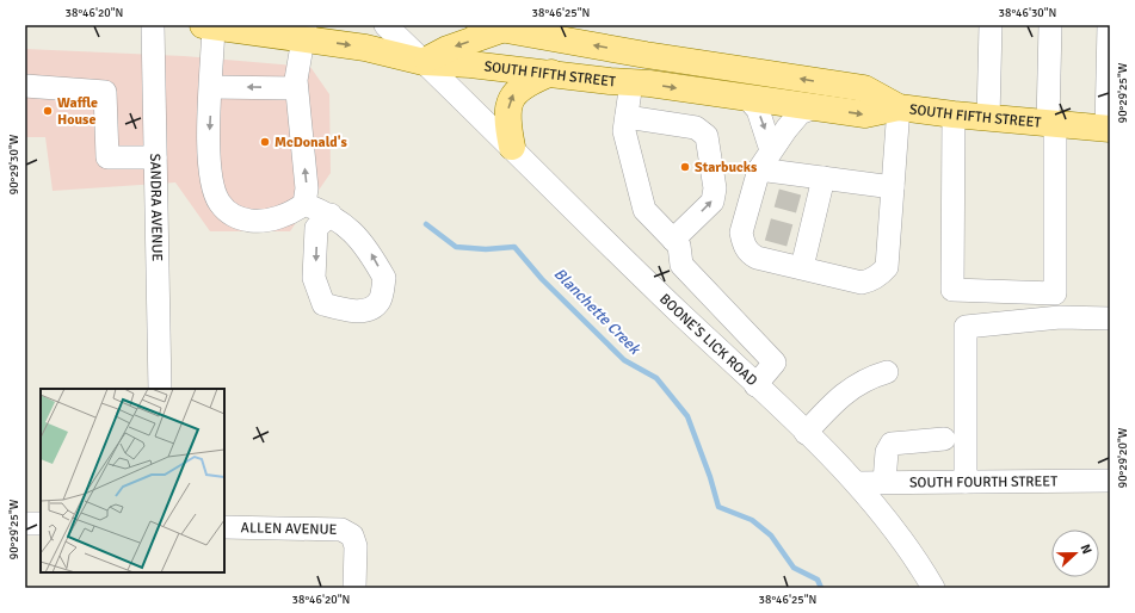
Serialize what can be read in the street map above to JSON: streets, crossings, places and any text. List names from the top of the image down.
{
  "streets": {
    "main road": ["SOUTH FIFTH STREET"],
    "street": [
      "SANDRA AVENUE",
      "BOONE'S LICK ROAD",
      "SOUTH FOURTH STREET",
      "ALLEN AVENUE"
    ]
  },
  "crossings": [
    ["SOUTH FIFTH STREET", "BOONE'S LICK ROAD"],
    ["BOONE'S LICK ROAD", "SOUTH FOURTH STREET"]
  ],
  "water": ["Blanchette Creek"],
  "places": ["Waffle House", "McDonald's", "Starbucks"],
  "north": "right",
  "coordinates": [
    "38°46'20\"N",
    "38°46'25\"N",
    "38°46'30\"N",
    "90°29'25\"W",
    "90°29'30\"W",
    "90°29'20\"W"
  ]
}
